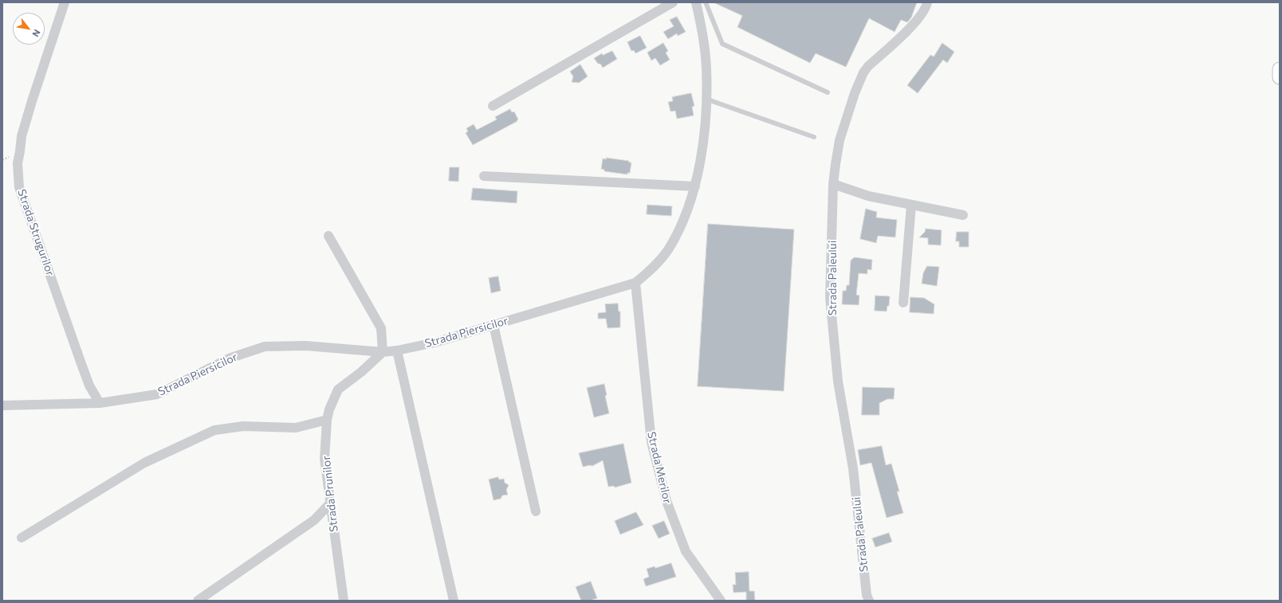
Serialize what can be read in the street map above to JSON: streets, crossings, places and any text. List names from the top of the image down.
{
  "streets": {
    "street": [
      "Strada Strugurilor",
      "Strada Paleului",
      "Strada Piersicilor",
      "Strada Merilor",
      "Strada Prunilor"
    ]
  },
  "crossings": [
    ["Strada Strugurilor", "Strada Piersicilor"],
    ["Strada Piersicilor", "Strada Merilor"],
    ["Strada Piersicilor", "Strada Prunilor"]
  ],
  "north": "bottom right"
}
